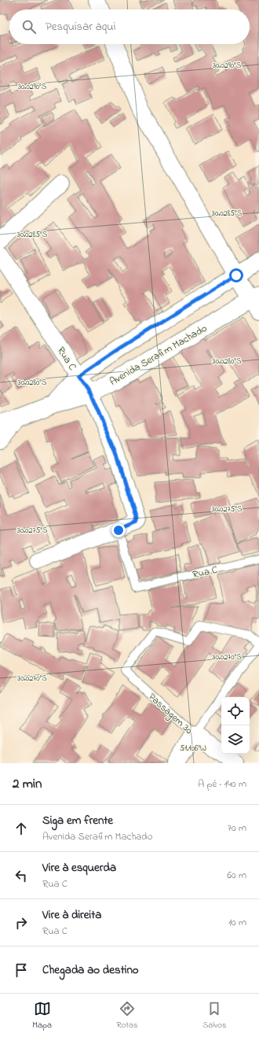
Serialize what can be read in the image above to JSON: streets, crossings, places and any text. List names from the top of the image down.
{
  "streets": {
    "street": ["Avenida Serafim Machado", "Rua C", "Passagem 30"]
  },
  "crossings": [
    ["Avenida Serafim Machado", "Rua C"]
  ],
  "page": {
    "search": "Pesquisar aqui",
    "heading": ["2 min", "A pé · 140 m"],
    "list": [
      ["Siga em frente", "Avenida Serafim Machado", "70 m"],
      ["Vire à esquerda", "Rua C", "60 m"],
      ["Vire à direita", "Rua C", "10 m"],
      "Chegada ao destino"
    ],
    "nav": ["Mapa", "Rotas", "Salvos"]
  },
  "coordinates": [
    "30.0290°S",
    "30.0285°S",
    "30.0280°S",
    "30.0275°S",
    "30.0270°S",
    "51.106°W"
  ]
}
